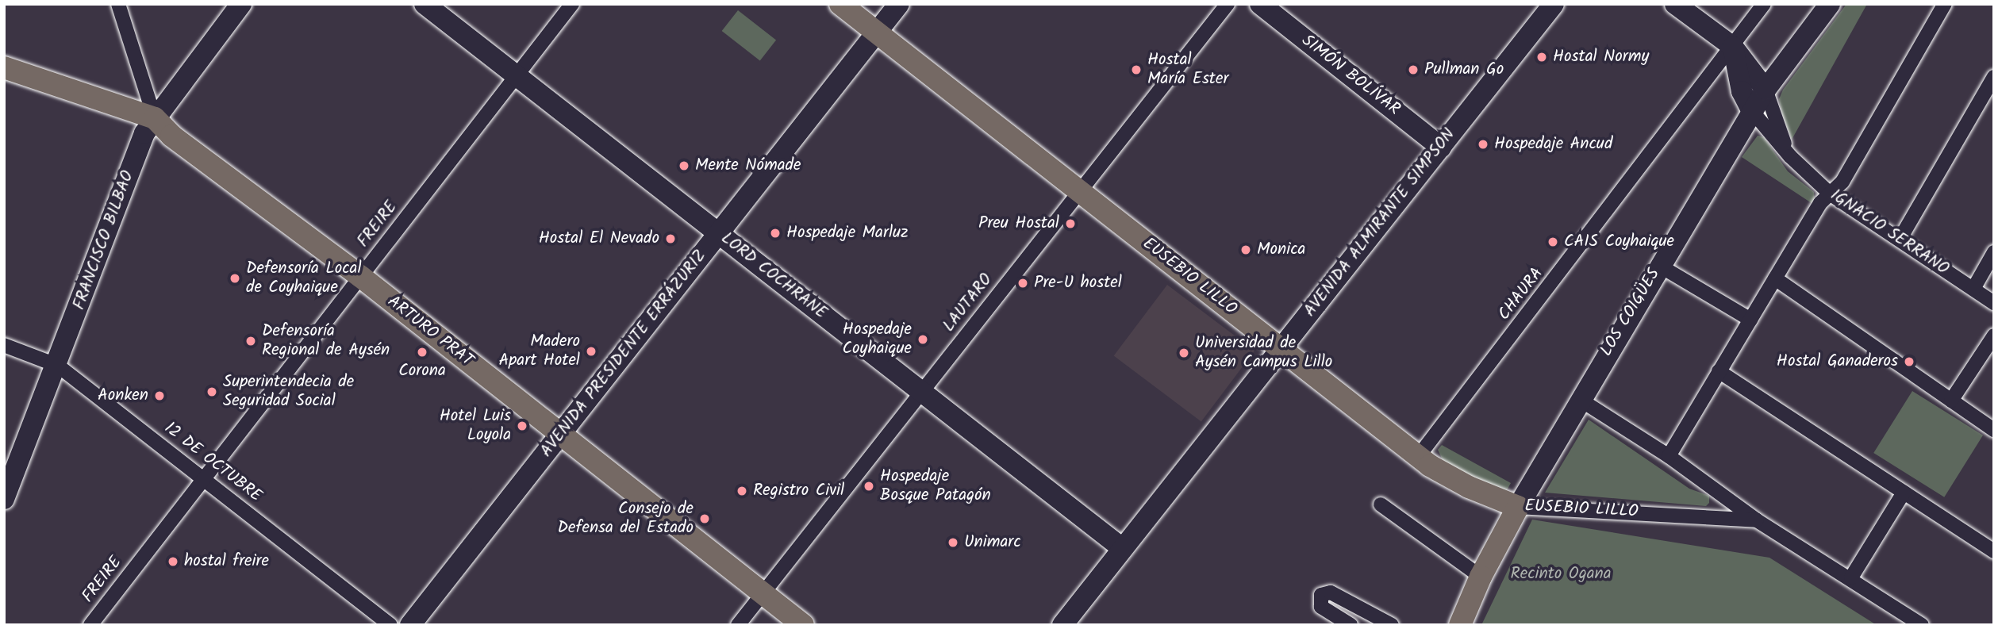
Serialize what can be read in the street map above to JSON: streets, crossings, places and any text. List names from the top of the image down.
{
  "streets": {
    "main road": [
      "SIMÓN BOLÍVAR",
      "AVENIDA ALMIRANTE SIMPSON",
      "IGNACIO SERRANO",
      "FRANCISCO BILBAO",
      "LORD COCHRANE",
      "EUSEBIO LILLO",
      "LOS COIGÜES",
      "ARTURO PRAT",
      "AVENIDA PRESIDENTE ERRÁZURIZ"
    ],
    "street": [
      "FREIRE",
      "CHAURA",
      "LAUTARO",
      "12 DE OCTUBRE"
    ]
  },
  "crossings": [
    ["SIMÓN BOLÍVAR", "AVENIDA ALMIRANTE SIMPSON"],
    ["AVENIDA ALMIRANTE SIMPSON", "LORD COCHRANE"],
    ["AVENIDA ALMIRANTE SIMPSON", "EUSEBIO LILLO"],
    ["FREIRE", "LORD COCHRANE"],
    ["FREIRE", "ARTURO PRAT"],
    ["FREIRE", "12 DE OCTUBRE"],
    ["IGNACIO SERRANO", "CHAURA"],
    ["IGNACIO SERRANO", "LOS COIGÜES"],
    ["FRANCISCO BILBAO", "ARTURO PRAT"],
    ["FRANCISCO BILBAO", "12 DE OCTUBRE"],
    ["LORD COCHRANE", "LAUTARO"],
    ["LORD COCHRANE", "AVENIDA PRESIDENTE ERRÁZURIZ"],
    ["EUSEBIO LILLO", "CHAURA"],
    ["EUSEBIO LILLO", "LAUTARO"],
    ["EUSEBIO LILLO", "LOS COIGÜES"],
    ["EUSEBIO LILLO", "AVENIDA PRESIDENTE ERRÁZURIZ"],
    ["LAUTARO", "ARTURO PRAT"],
    ["ARTURO PRAT", "AVENIDA PRESIDENTE ERRÁZURIZ"]
  ],
  "parks": ["Recinto Ogana"],
  "places": [
    "Hostal Normy",
    "Hostal María Ester",
    "Pullman Go",
    "Hospedaje Ancud",
    "Mente Nómade",
    "Preu Hostal",
    "Hospedaje Marluz",
    "Hostal El Nevado",
    "CAIS Coyhaique",
    "Monica",
    "Defensoría Local de Coyhaique",
    "Pre-U hostel",
    "Hospedaje Coyhaique",
    "Defensoría Regional de Aysén",
    "Madero Apart Hotel",
    "Corona",
    "Universidad de Aysén Campus Lillo",
    "Hostal Ganaderos",
    "Superintendecia de Seguridad Social",
    "Aonken",
    "Hotel Luis Loyola",
    "Hospedaje Bosque Patagón",
    "Registro Civil",
    "Consejo de Defensa del Estado",
    "Unimarc",
    "hostal freire"
  ]
}
